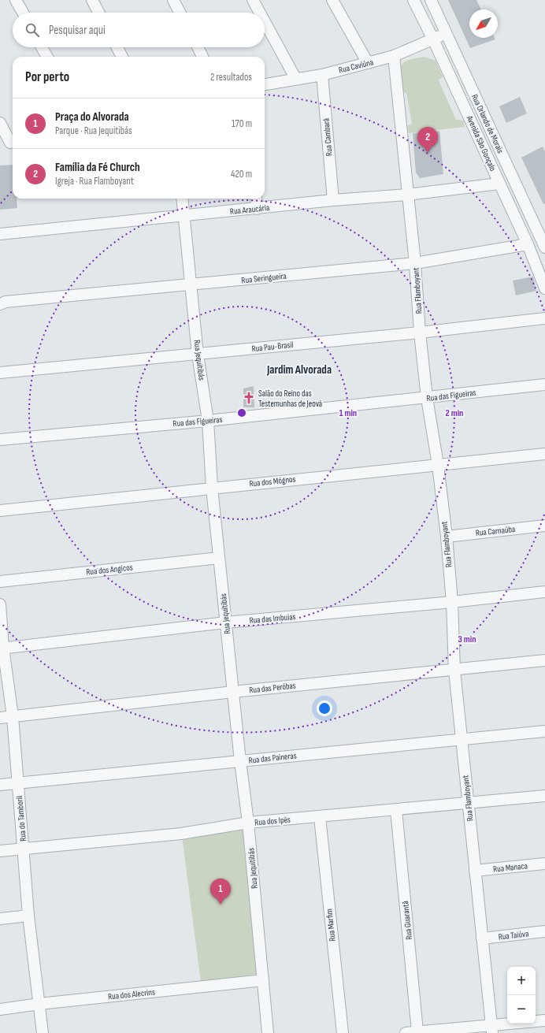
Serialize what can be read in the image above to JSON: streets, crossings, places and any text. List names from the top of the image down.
{
  "streets": {
    "street": [
      "Rua Caviúna",
      "Rua Orlando de Morais",
      "Rua Cambará",
      "Avenida São Gonçalo",
      "Rua Araucária",
      "Rua Seringueira",
      "Rua Flamboyant",
      "Rua Pau-Brasil",
      "Rua Jequitibás",
      "Rua das Figueiras",
      "Rua dos Mógnos",
      "Rua Carnaúba",
      "Rua dos Angicos",
      "Rua das Imbuias",
      "Rua das Peróbas",
      "Rua das Paineras",
      "Rua do Tamboril",
      "Rua dos Ipês",
      "Rua Manaca",
      "Rua Guarantã",
      "Rua Marfim",
      "Rua Taiúva",
      "Rua dos Alecrins"
    ]
  },
  "crossings": [
    ["Rua Caviúna", "Rua Orlando de Morais"],
    ["Rua Caviúna", "Rua Cambará"],
    ["Rua Caviúna", "Avenida São Gonçalo"],
    ["Rua Caviúna", "Rua Flamboyant"],
    ["Rua Cambará", "Rua Araucária"],
    ["Avenida São Gonçalo", "Rua Araucária"],
    ["Avenida São Gonçalo", "Rua Seringueira"],
    ["Rua Araucária", "Rua Flamboyant"],
    ["Rua Araucária", "Rua Jequitibás"],
    ["Rua Seringueira", "Rua Flamboyant"],
    ["Rua Seringueira", "Rua Jequitibás"],
    ["Rua Flamboyant", "Rua Pau-Brasil"],
    ["Rua Flamboyant", "Rua das Figueiras"],
    ["Rua Flamboyant", "Rua dos Mógnos"],
    ["Rua Flamboyant", "Rua Carnaúba"],
    ["Rua Flamboyant", "Rua das Imbuias"],
    ["Rua Flamboyant", "Rua das Peróbas"],
    ["Rua Flamboyant", "Rua das Paineras"],
    ["Rua Flamboyant", "Rua dos Ipês"],
    ["Rua Flamboyant", "Rua Manaca"],
    ["Rua Flamboyant", "Rua Taiúva"],
    ["Rua Pau-Brasil", "Rua Jequitibás"],
    ["Rua Jequitibás", "Rua das Figueiras"],
    ["Rua Jequitibás", "Rua dos Mógnos"],
    ["Rua Jequitibás", "Rua dos Angicos"],
    ["Rua Jequitibás", "Rua das Imbuias"],
    ["Rua Jequitibás", "Rua das Peróbas"],
    ["Rua Jequitibás", "Rua das Paineras"],
    ["Rua Jequitibás", "Rua dos Ipês"],
    ["Rua Jequitibás", "Rua dos Alecrins"],
    ["Rua das Imbuias", "Rua do Tamboril"],
    ["Rua das Peróbas", "Rua do Tamboril"],
    ["Rua das Paineras", "Rua do Tamboril"],
    ["Rua do Tamboril", "Rua dos Ipês"],
    ["Rua do Tamboril", "Rua dos Alecrins"],
    ["Rua dos Ipês", "Rua Guarantã"],
    ["Rua dos Ipês", "Rua Marfim"]
  ],
  "districts": ["Jardim Alvorada"],
  "places": {
    "church": ["Salão do Reino das Testemunhas de Jeová"]
  },
  "north": "bottom left",
  "page": {
    "search": "Pesquisar aqui",
    "heading": ["Por perto", "2 resultados"],
    "list": [
      {
        "mark": "1",
        "name": "Praça do Alvorada",
        "note": "Parque · Rua Jequitibás",
        "value": "170 m"
      },
      {
        "mark": "2",
        "name": "Família da Fé Church",
        "note": "Igreja · Rua Flamboyant",
        "value": "420 m"
      }
    ],
    "pins": ["2", "1"],
    "map_buttons": ["+", "−"]
  },
  "rings": ["1 min", "2 min", "3 min"]
}
